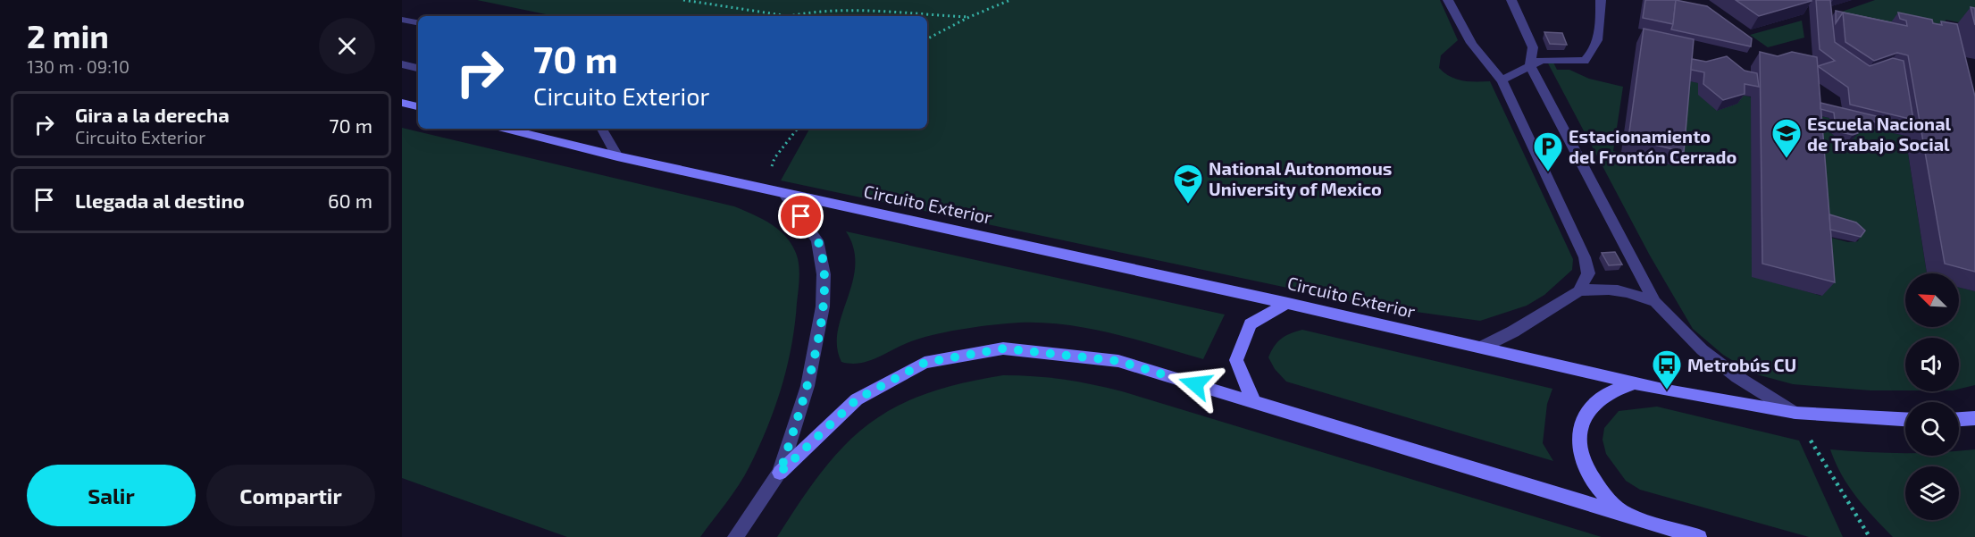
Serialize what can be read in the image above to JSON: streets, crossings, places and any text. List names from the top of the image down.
{
  "streets": {
    "street": ["Circuito Exterior"]
  },
  "places": {
    "school or university": ["Escuela Nacional de Trabajo Social", "National Autonomous University of Mexico"],
    "parking": ["Estacionamiento del Frontón Cerrado"],
    "bus stop": ["Metrobús CU"]
  },
  "north": "top left",
  "page": {
    "heading": ["2 min", "130 m · 09:10"],
    "turn": ["70 m", "Circuito Exterior"],
    "list": [
      {
        "name": "Gira a la derecha",
        "note": "Circuito Exterior",
        "value": "70 m"
      },
      {
        "name": "Llegada al destino",
        "value": "60 m"
      }
    ],
    "buttons": ["Salir", "Compartir"]
  }
}
